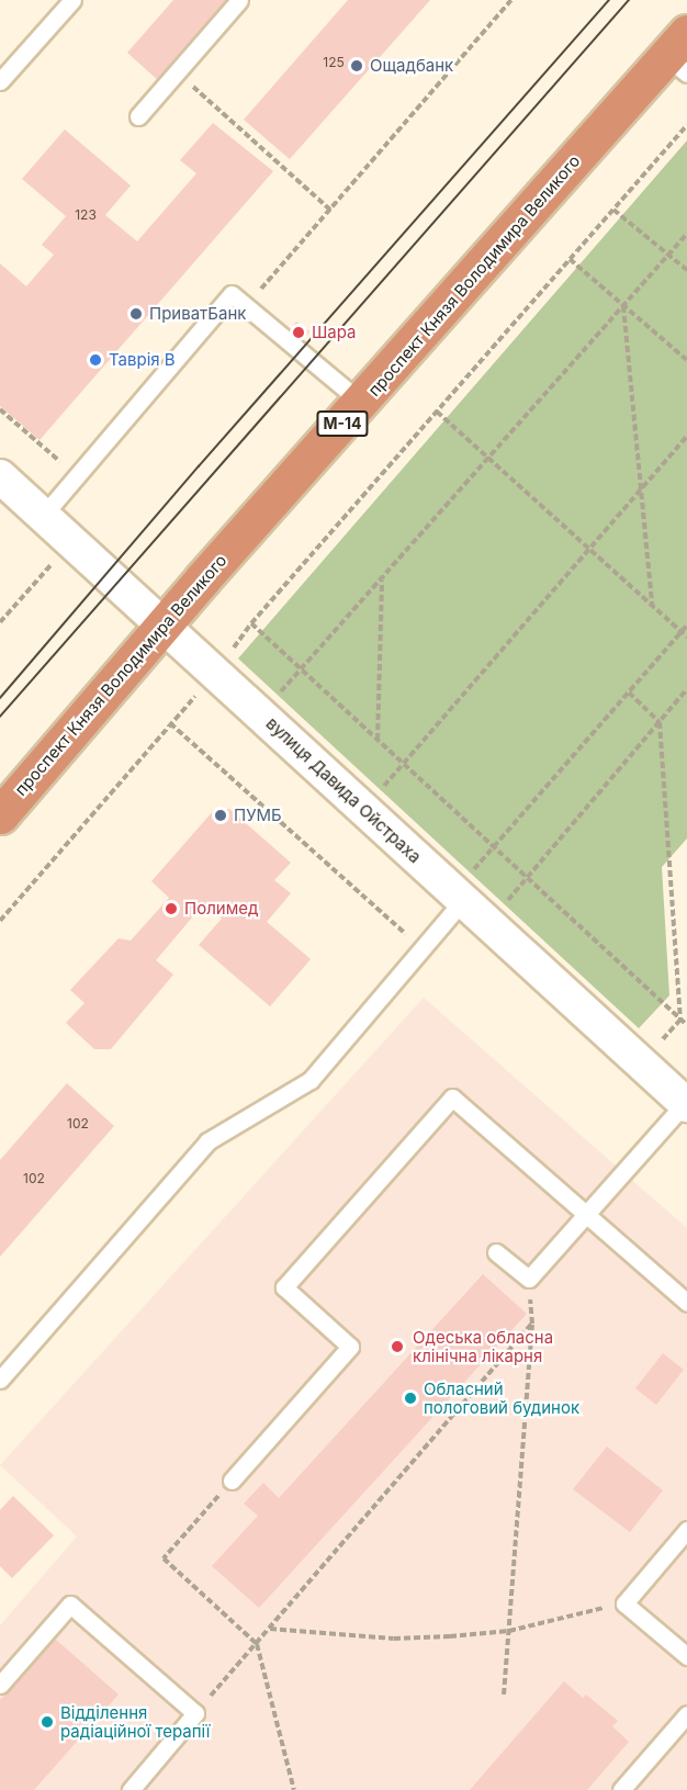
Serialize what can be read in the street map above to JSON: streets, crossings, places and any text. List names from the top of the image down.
{
  "streets": {
    "highway": ["проспект Князя Володимира Великого", "М-14"],
    "street": ["вулиця Давида Ойстраха"]
  },
  "crossings": [
    ["проспект Князя Володимира Великого", "вулиця Давида Ойстраха"]
  ],
  "places": [
    "Ощадбанк",
    "ПриватБанк",
    "Шара",
    "Таврія В",
    "ПУМБ",
    "Полимед",
    "Одеська обласна клінічна лікарня",
    "Обласний пологовий будинок",
    "Відділення радіаційної терапії"
  ],
  "house_numbers": [
    "125",
    "123",
    "102",
    "102"
  ]
}
